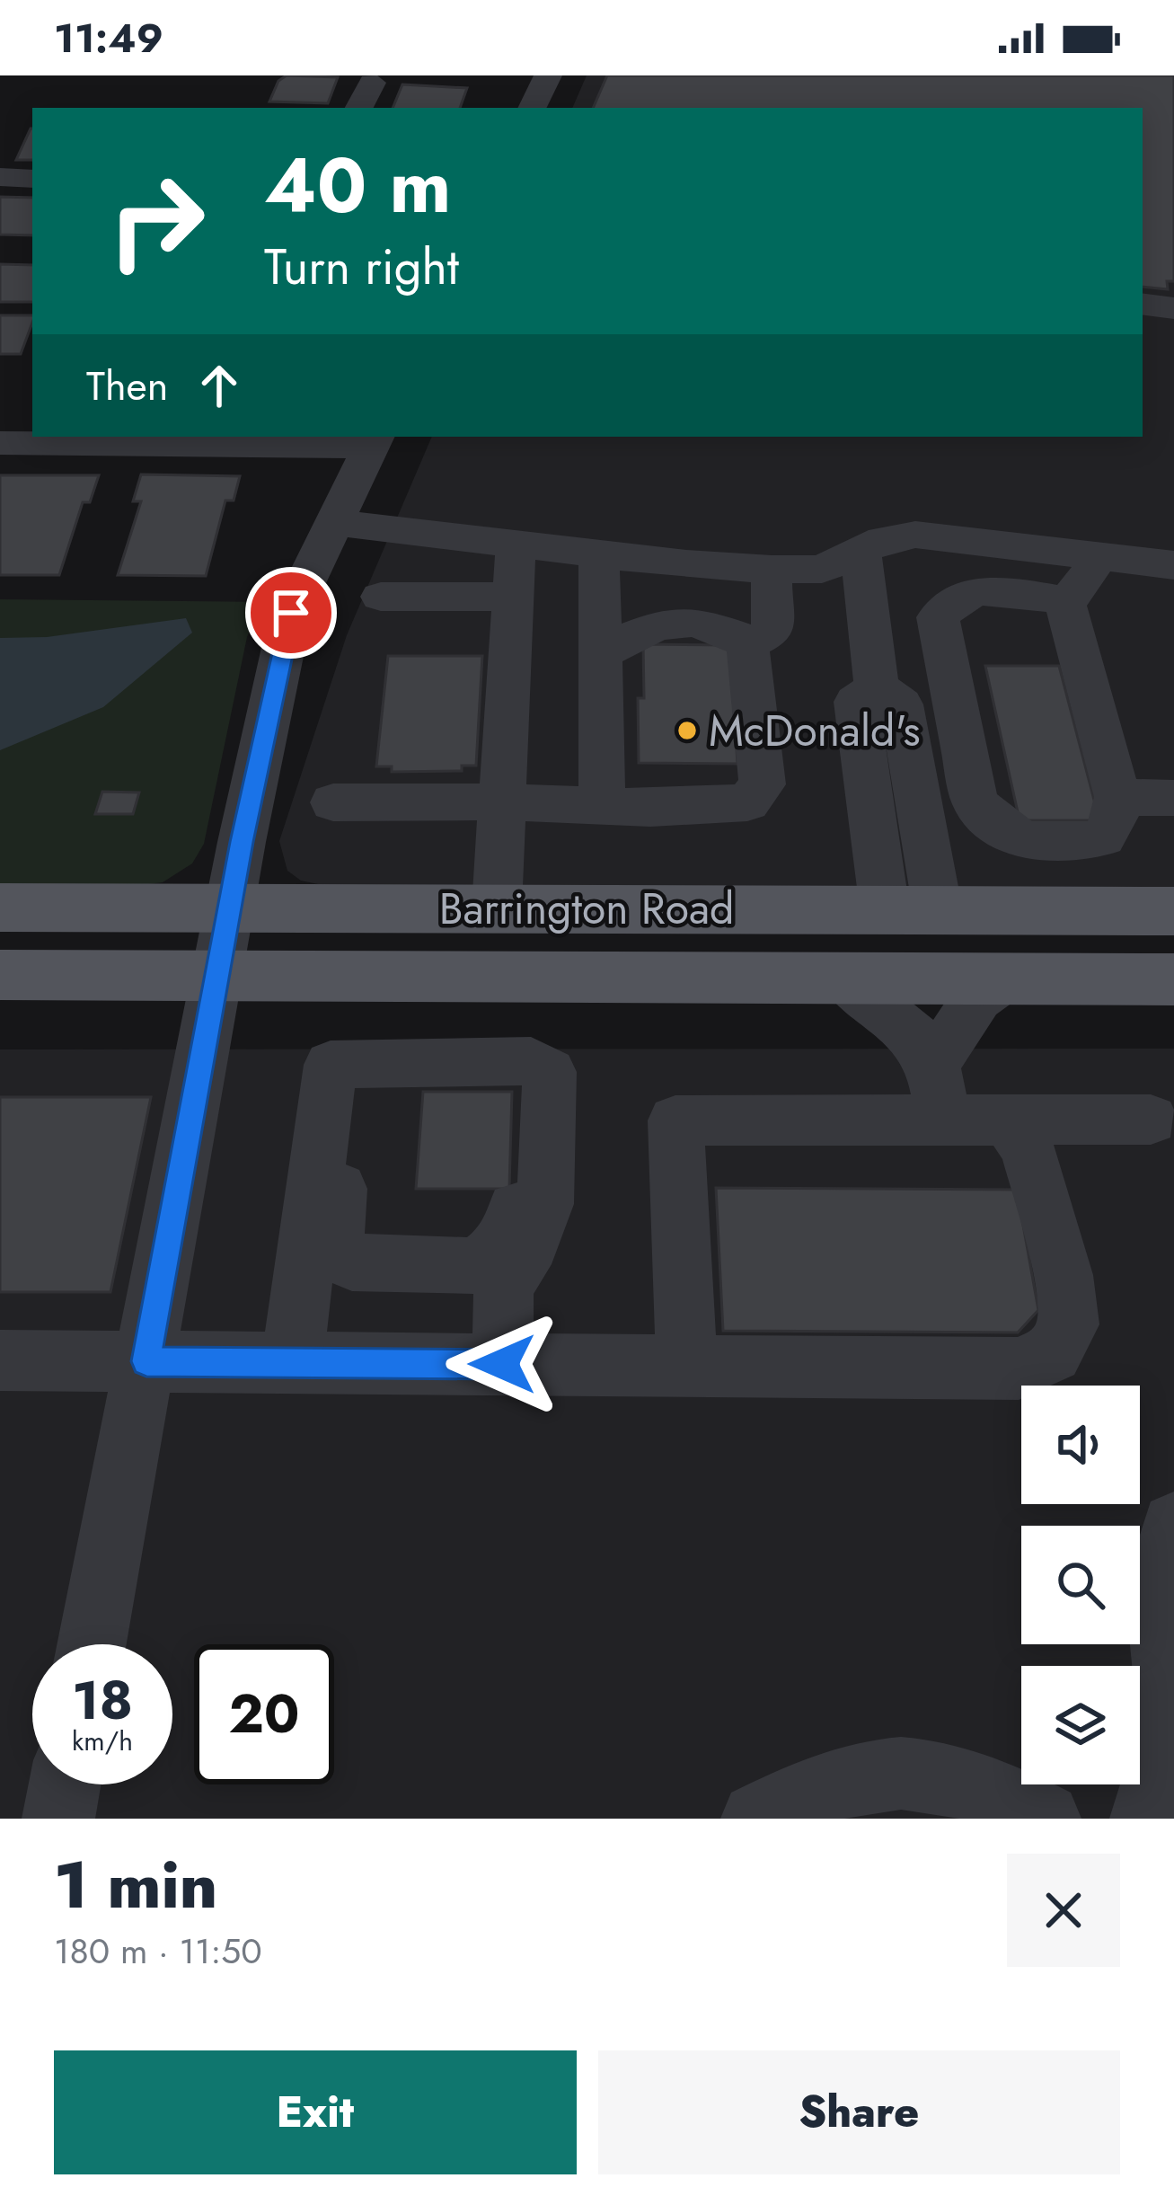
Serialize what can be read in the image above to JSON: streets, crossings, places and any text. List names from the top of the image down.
{
  "streets": {
    "main road": ["Barrington Road"]
  },
  "places": ["McDonald's"],
  "page": {
    "status": "11:49",
    "turn": ["40 m", "Turn right"],
    "then": "Then",
    "speed": "18 km/h",
    "limit": "20",
    "heading": ["1 min", "180 m · 11:50"],
    "buttons": ["Exit", "Share"]
  }
}
